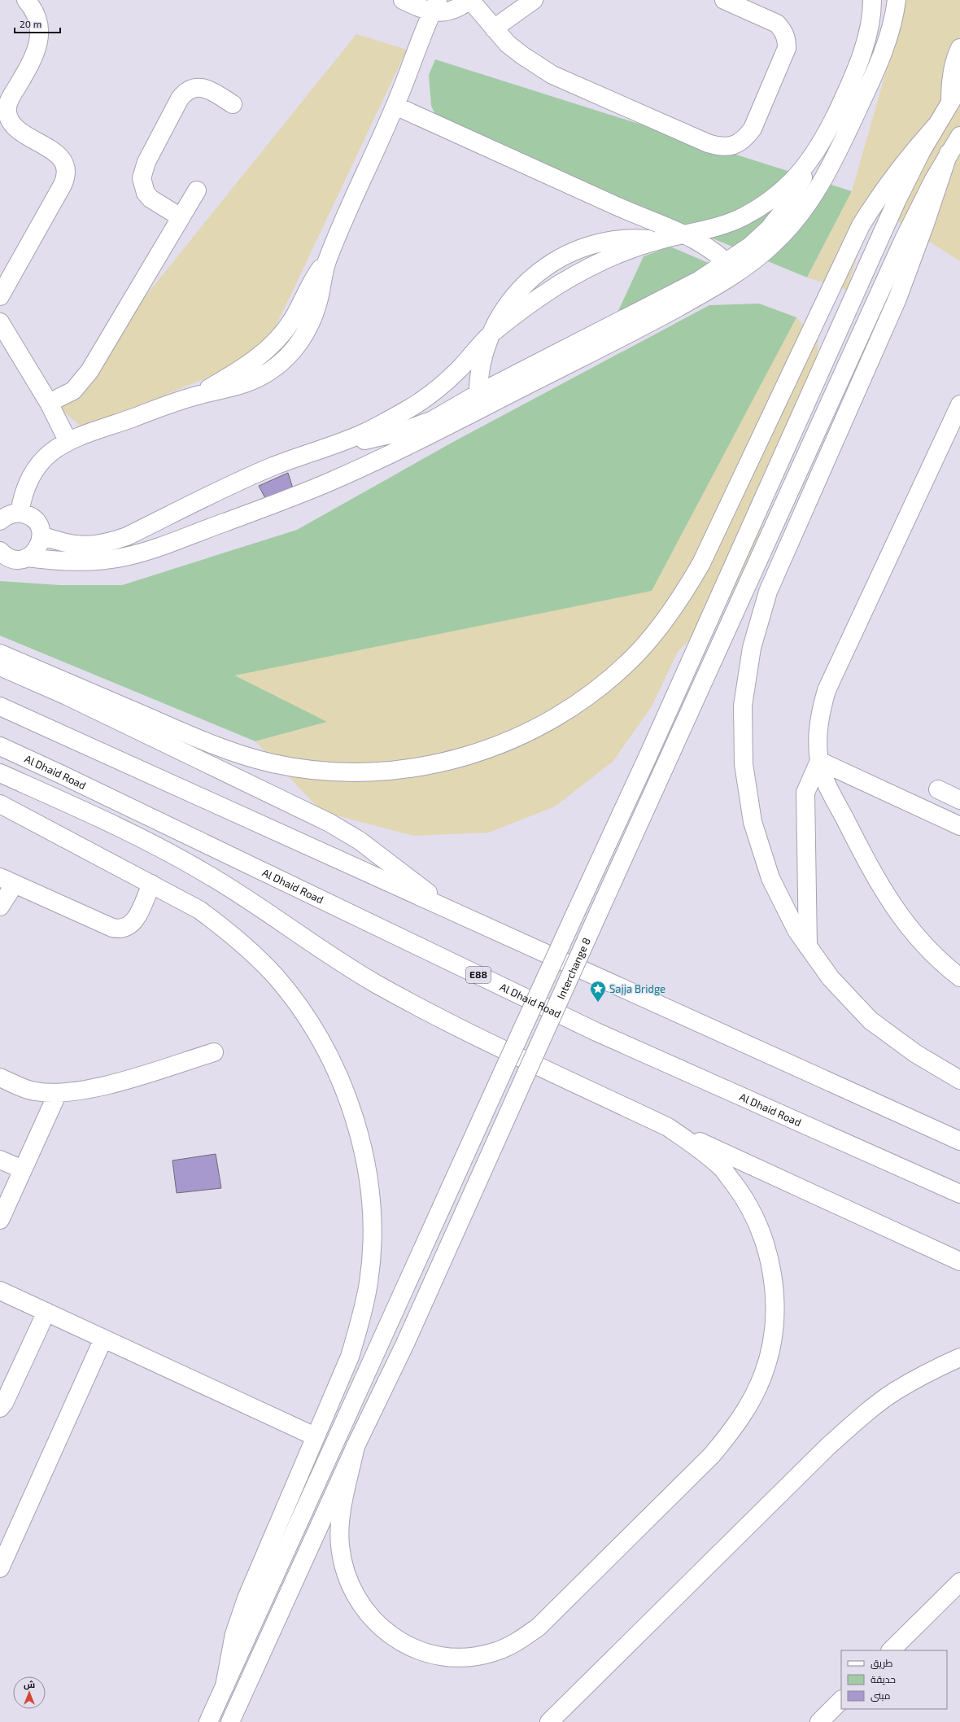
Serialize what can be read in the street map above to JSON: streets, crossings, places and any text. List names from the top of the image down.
{
  "streets": {
    "main road": ["Al Dhaid Road", "Interchange 8", "E88"]
  },
  "places": {
    "place": ["Sajja Bridge"]
  },
  "legend": ["طريق", "حديقة", "مبنى"],
  "scale_bar": "20 m",
  "north": "top"
}
